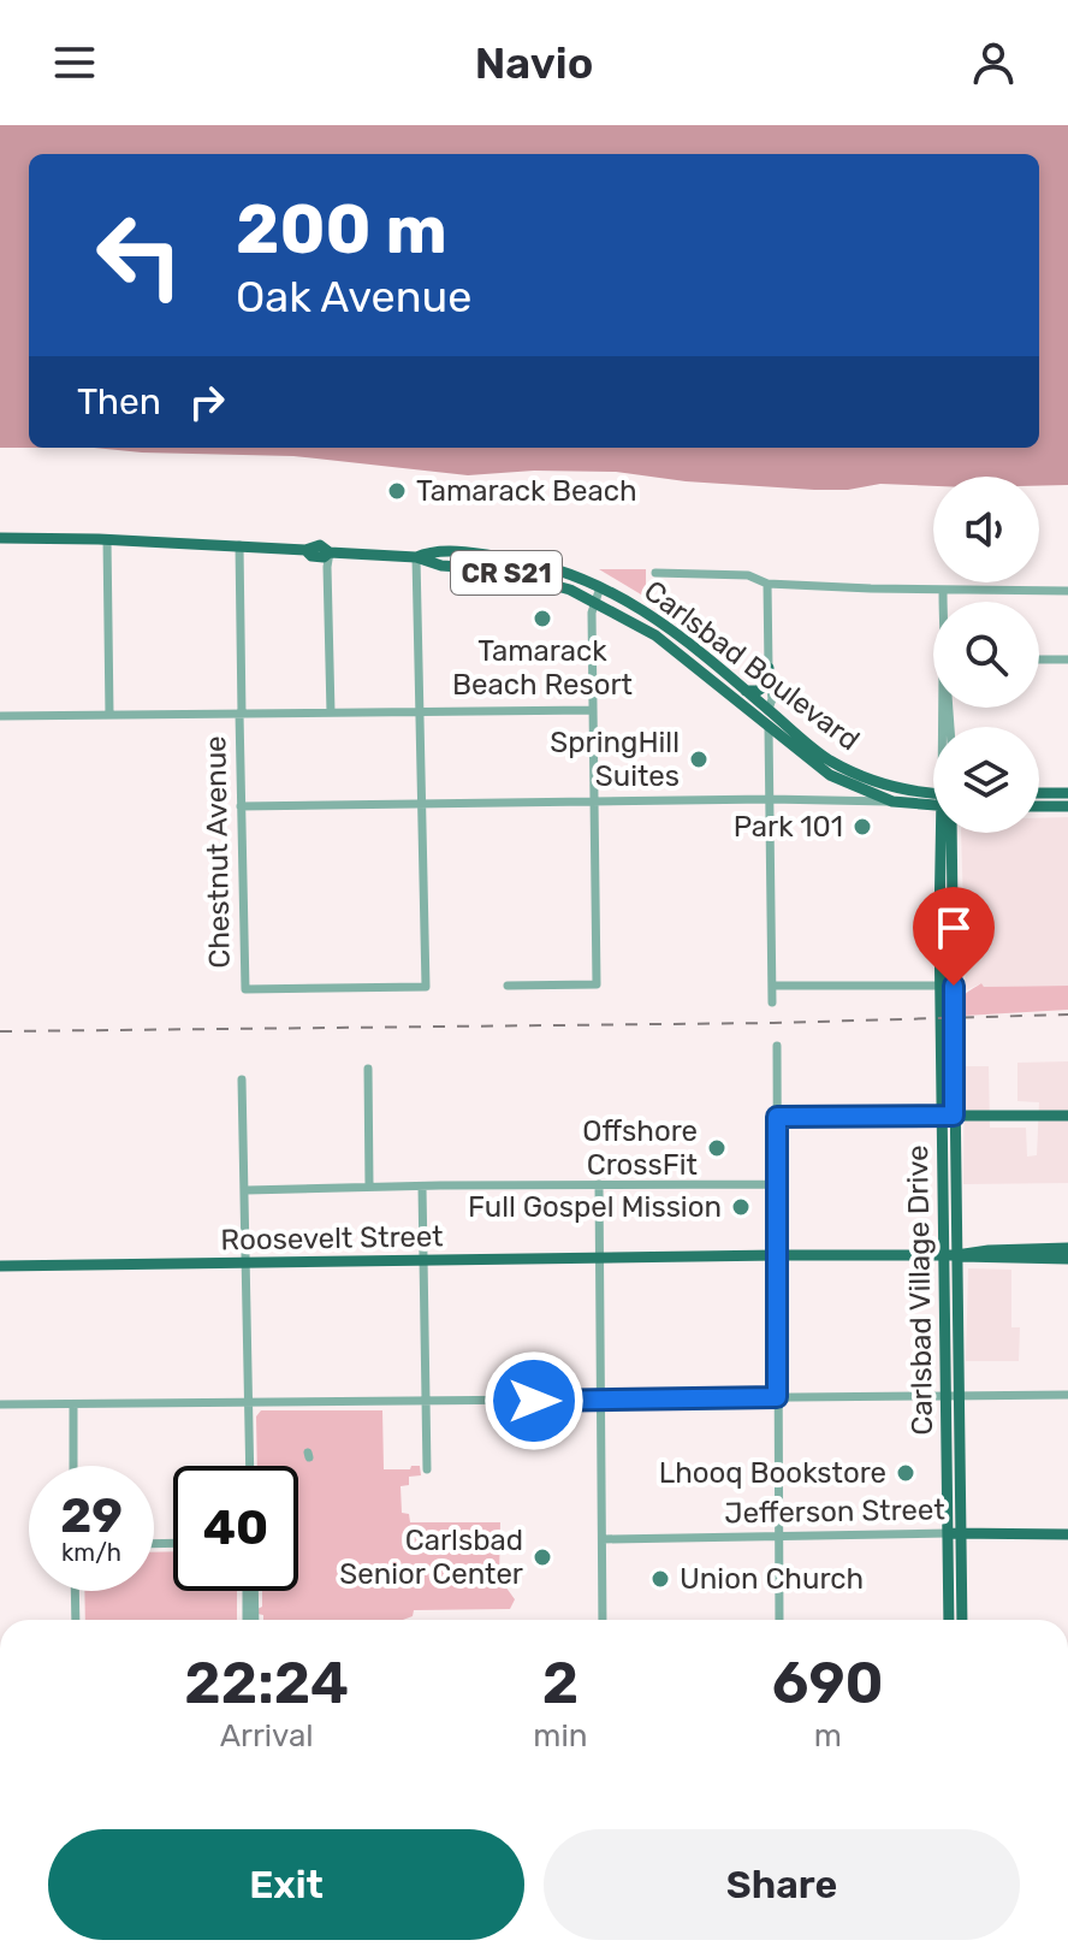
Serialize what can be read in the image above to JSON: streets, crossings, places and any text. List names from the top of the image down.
{
  "streets": {
    "main road": [
      "CR S21",
      "Carlsbad Boulevard",
      "Roosevelt Street",
      "Carlsbad Village Drive",
      "Jefferson Street"
    ],
    "street": ["Chestnut Avenue"]
  },
  "crossings": [
    ["Carlsbad Boulevard", "Chestnut Avenue"],
    ["Roosevelt Street", "Carlsbad Village Drive"],
    ["Carlsbad Village Drive", "Jefferson Street"]
  ],
  "places": [
    "Tamarack Beach",
    "Tamarack Beach Resort",
    "SpringHill Suites",
    "Park 101",
    "Offshore CrossFit",
    "Full Gospel Mission",
    "Lhooq Bookstore",
    "Carlsbad Senior Center",
    "Union Church"
  ],
  "page": {
    "header": "Navio",
    "turn": ["200 m", "Oak Avenue"],
    "then": "Then",
    "speed": "29 km/h",
    "limit": "40",
    "eta": [
      "22:24",
      "Arrival",
      "2",
      "min",
      "690",
      "m"
    ],
    "buttons": ["Exit", "Share"]
  }
}
